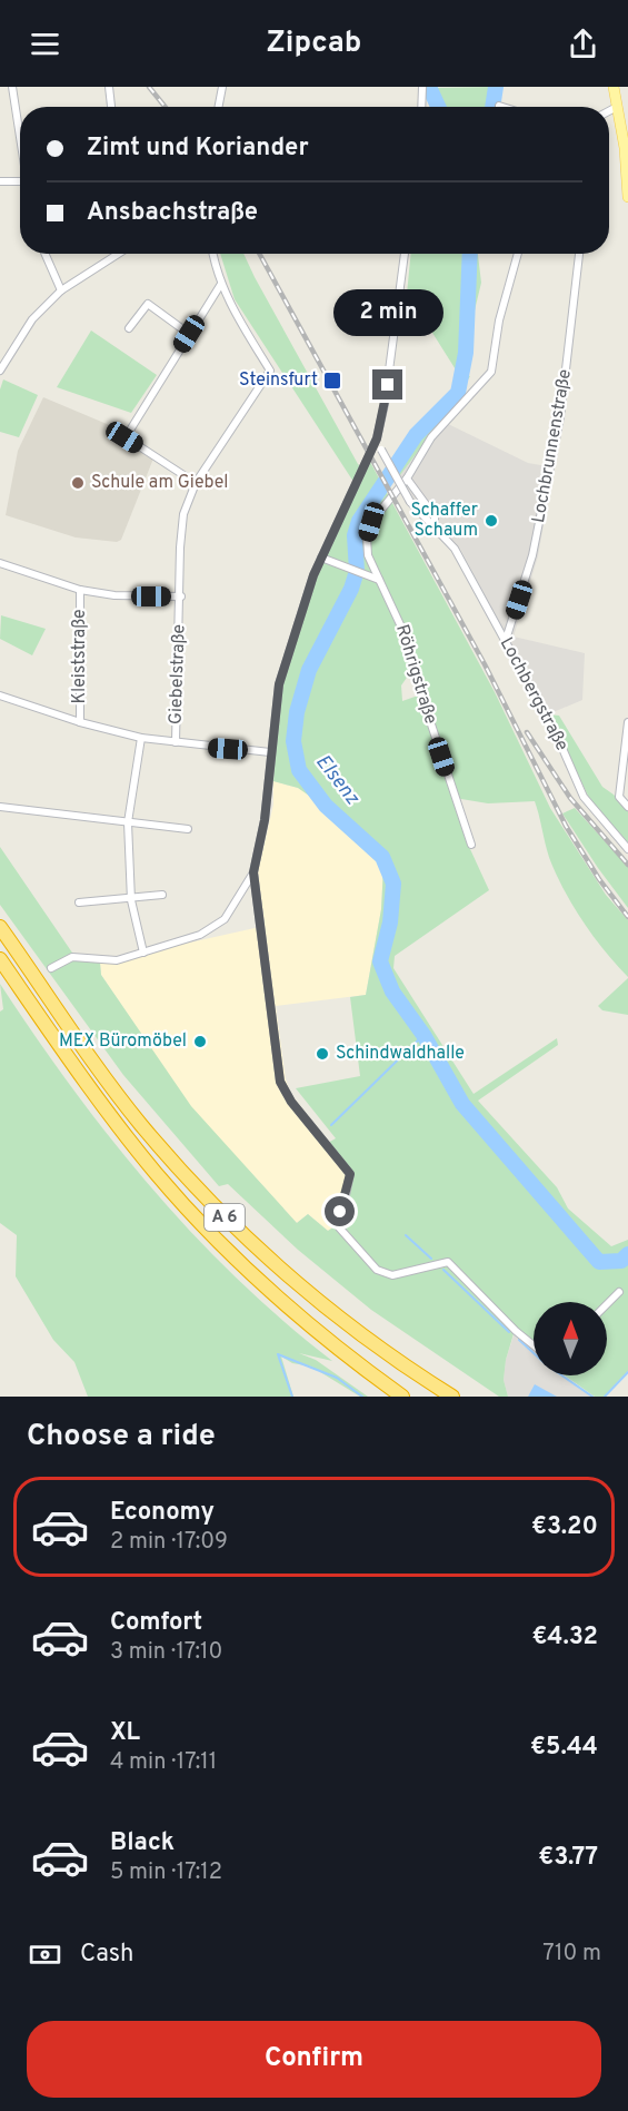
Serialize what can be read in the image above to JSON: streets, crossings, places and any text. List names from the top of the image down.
{
  "streets": {
    "highway": ["A 6"],
    "street": [
      "Lochbrunnenstraße",
      "Kleiststraße",
      "Giebelstraße",
      "Röhrigstraße",
      "Lochbergstraße"
    ]
  },
  "crossings": [
    ["Lochbrunnenstraße", "Lochbergstraße"]
  ],
  "water": ["Elsenz"],
  "places": {
    "transit": ["Steinsfurt"],
    "other": [
      "Schule am Giebel",
      "Schaffer Schaum",
      "MEX Büromöbel",
      "Schindwaldhalle"
    ]
  },
  "north": "top",
  "page": {
    "header": "Zipcab",
    "banner": ["Zimt und Koriander", "Ansbachstraße"],
    "bubble": "2 min",
    "heading": "Choose a ride",
    "list": [
      {
        "name": "Economy",
        "note": "2 min · 17:09",
        "value": "€3.20"
      },
      {
        "name": "Comfort",
        "note": "3 min · 17:10",
        "value": "€4.32"
      },
      {
        "name": "XL",
        "note": "4 min · 17:11",
        "value": "€5.44"
      },
      {
        "name": "Black",
        "note": "5 min · 17:12",
        "value": "€3.77"
      }
    ],
    "pay": ["Cash", "710 m"],
    "buttons": "Confirm"
  }
}
